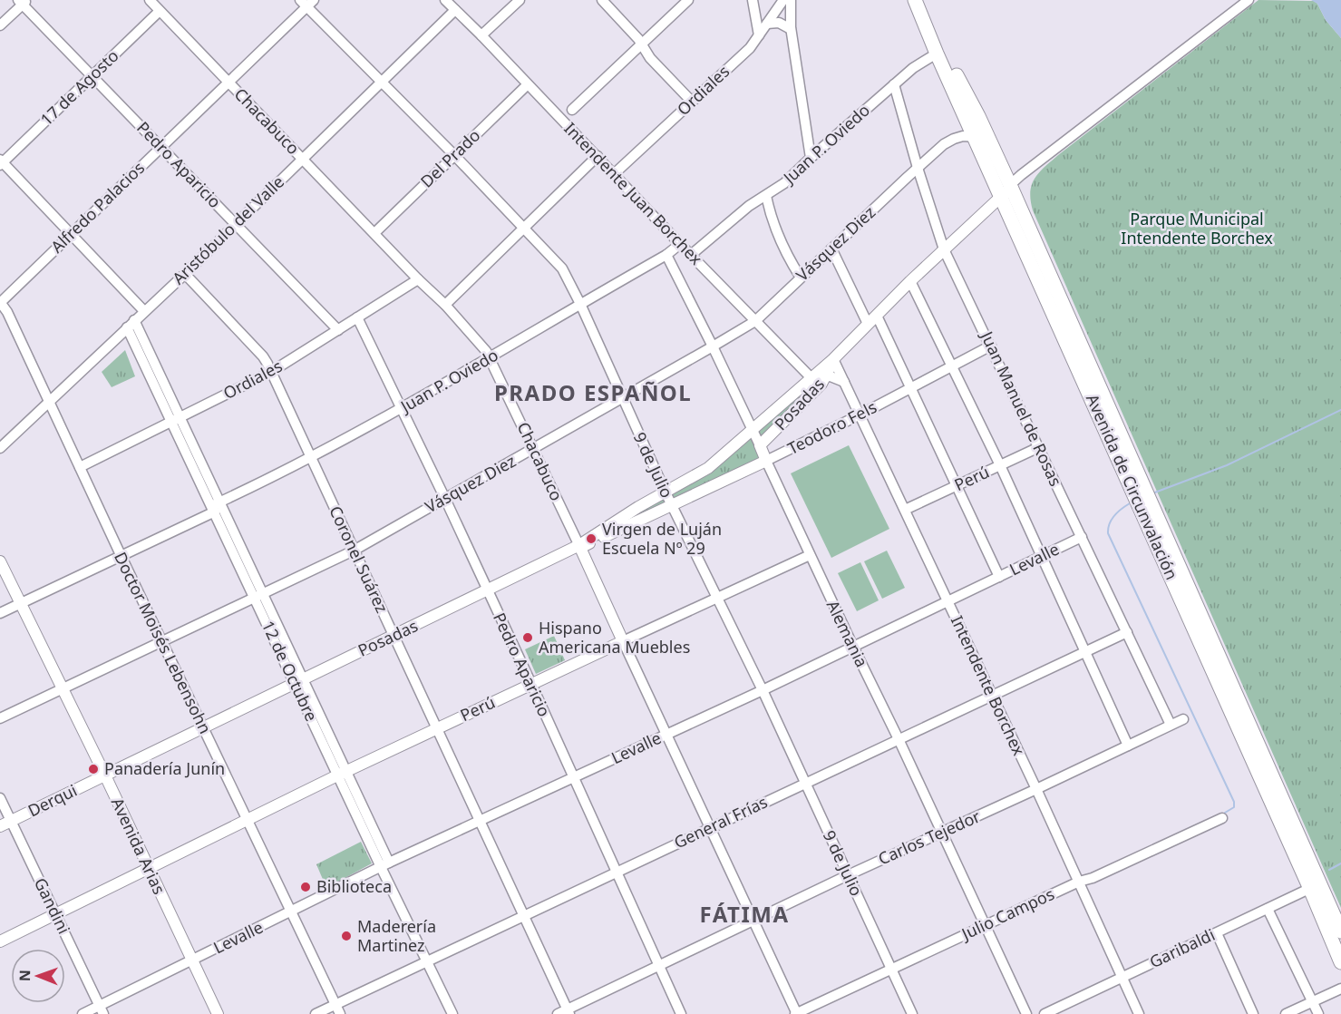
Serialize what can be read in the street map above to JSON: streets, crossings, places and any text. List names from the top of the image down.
{
  "streets": {
    "highway": ["Avenida de Circunvalación"],
    "main road": [
      "Chacabuco",
      "Posadas",
      "Teodoro Fels",
      "Perú",
      "Alemania",
      "Derqui",
      "Avenida Arias"
    ],
    "street": [
      "17 de Agosto",
      "Ordiales",
      "Juan P. Oviedo",
      "Del Prado",
      "Pedro Aparicio",
      "Intendente Juan Borchex",
      "Alfredo Palacios",
      "Aristóbulo del Valle",
      "Vásquez Diez",
      "Juan Manuel de Rosas",
      "9 de Julio",
      "Coronel Suárez",
      "Levalle",
      "Doctor Moisés Lebensohn",
      "12 de Octubre",
      "Intendente Borchex",
      "General Frías",
      "Carlos Tejedor",
      "Gandini",
      "Julio Campos",
      "Garibaldi"
    ]
  },
  "crossings": [
    ["17 de Agosto", "Chacabuco"],
    ["17 de Agosto", "Pedro Aparicio"],
    ["Ordiales", "Chacabuco"],
    ["Ordiales", "Pedro Aparicio"],
    ["Ordiales", "Intendente Juan Borchex"],
    ["Ordiales", "Coronel Suárez"],
    ["Ordiales", "Doctor Moisés Lebensohn"],
    ["Ordiales", "12 de Octubre"],
    ["Chacabuco", "Juan P. Oviedo"],
    ["Chacabuco", "Del Prado"],
    ["Chacabuco", "Alfredo Palacios"],
    ["Chacabuco", "Aristóbulo del Valle"],
    ["Chacabuco", "Vásquez Diez"],
    ["Chacabuco", "Posadas"],
    ["Chacabuco", "Perú"],
    ["Chacabuco", "Levalle"],
    ["Chacabuco", "General Frías"],
    ["Chacabuco", "Carlos Tejedor"],
    ["Chacabuco", "Julio Campos"],
    ["Juan P. Oviedo", "Pedro Aparicio"],
    ["Juan P. Oviedo", "Intendente Juan Borchex"],
    ["Juan P. Oviedo", "Juan Manuel de Rosas"],
    ["Juan P. Oviedo", "9 de Julio"],
    ["Juan P. Oviedo", "Avenida de Circunvalación"],
    ["Juan P. Oviedo", "Coronel Suárez"],
    ["Juan P. Oviedo", "Alemania"],
    ["Juan P. Oviedo", "Doctor Moisés Lebensohn"],
    ["Juan P. Oviedo", "12 de Octubre"],
    ["Juan P. Oviedo", "Avenida Arias"],
    ["Del Prado", "Intendente Juan Borchex"],
    ["Del Prado", "9 de Julio"],
    ["Pedro Aparicio", "Alfredo Palacios"],
    ["Pedro Aparicio", "Aristóbulo del Valle"],
    ["Pedro Aparicio", "Vásquez Diez"],
    ["Pedro Aparicio", "Posadas"],
    ["Pedro Aparicio", "Perú"],
    ["Pedro Aparicio", "Levalle"],
    ["Pedro Aparicio", "General Frías"],
    ["Pedro Aparicio", "Carlos Tejedor"],
    ["Intendente Juan Borchex", "Aristóbulo del Valle"],
    ["Intendente Juan Borchex", "Vásquez Diez"],
    ["Intendente Juan Borchex", "Posadas"],
    ["Alfredo Palacios", "9 de Julio"],
    ["Alfredo Palacios", "Doctor Moisés Lebensohn"],
    ["Aristóbulo del Valle", "9 de Julio"],
    ["Aristóbulo del Valle", "Coronel Suárez"],
    ["Aristóbulo del Valle", "Doctor Moisés Lebensohn"],
    ["Aristóbulo del Valle", "12 de Octubre"],
    ["Vásquez Diez", "Juan Manuel de Rosas"],
    ["Vásquez Diez", "9 de Julio"],
    ["Vásquez Diez", "Avenida de Circunvalación"],
    ["Vásquez Diez", "Coronel Suárez"],
    ["Vásquez Diez", "Alemania"],
    ["Vásquez Diez", "Doctor Moisés Lebensohn"],
    ["Vásquez Diez", "12 de Octubre"],
    ["Vásquez Diez", "Avenida Arias"],
    ["Posadas", "Juan Manuel de Rosas"],
    ["Posadas", "Teodoro Fels"],
    ["Posadas", "9 de Julio"],
    ["Posadas", "Avenida de Circunvalación"],
    ["Posadas", "Coronel Suárez"],
    ["Posadas", "Alemania"],
    ["Posadas", "Doctor Moisés Lebensohn"],
    ["Posadas", "12 de Octubre"],
    ["Posadas", "Intendente Borchex"],
    ["Posadas", "Derqui"],
    ["Posadas", "Avenida Arias"],
    ["Juan Manuel de Rosas", "Teodoro Fels"],
    ["Juan Manuel de Rosas", "Perú"],
    ["Juan Manuel de Rosas", "Levalle"],
    ["Juan Manuel de Rosas", "General Frías"],
    ["Juan Manuel de Rosas", "Carlos Tejedor"],
    ["Teodoro Fels", "9 de Julio"],
    ["Teodoro Fels", "Alemania"],
    ["Teodoro Fels", "Intendente Borchex"],
    ["9 de Julio", "Perú"],
    ["9 de Julio", "Levalle"],
    ["9 de Julio", "General Frías"],
    ["9 de Julio", "Carlos Tejedor"],
    ["9 de Julio", "Julio Campos"],
    ["Perú", "Coronel Suárez"],
    ["Perú", "Alemania"],
    ["Perú", "Doctor Moisés Lebensohn"],
    ["Perú", "12 de Octubre"],
    ["Perú", "Intendente Borchex"],
    ["Perú", "Avenida Arias"],
    ["Perú", "Gandini"],
    ["Avenida de Circunvalación", "Garibaldi"],
    ["Coronel Suárez", "Levalle"],
    ["Coronel Suárez", "General Frías"],
    ["Coronel Suárez", "Carlos Tejedor"],
    ["Levalle", "Alemania"],
    ["Levalle", "Doctor Moisés Lebensohn"],
    ["Levalle", "12 de Octubre"],
    ["Levalle", "Intendente Borchex"],
    ["Levalle", "Avenida Arias"],
    ["Levalle", "Gandini"],
    ["Alemania", "General Frías"],
    ["Alemania", "Carlos Tejedor"],
    ["Alemania", "Julio Campos"],
    ["Doctor Moisés Lebensohn", "General Frías"],
    ["12 de Octubre", "General Frías"],
    ["Intendente Borchex", "General Frías"],
    ["Intendente Borchex", "Carlos Tejedor"],
    ["Intendente Borchex", "Julio Campos"],
    ["Intendente Borchex", "Garibaldi"],
    ["Derqui", "Avenida Arias"],
    ["Derqui", "Gandini"]
  ],
  "districts": ["PRADO ESPAÑOL", "FÁTIMA"],
  "parks": ["Parque Municipal Intendente Borchex"],
  "places": [
    "Virgen de Luján Escuela Nº 29",
    "Hispano Americana Muebles",
    "Panadería Junín",
    "Biblioteca",
    "Maderería Martinez"
  ],
  "north": "left"
}
